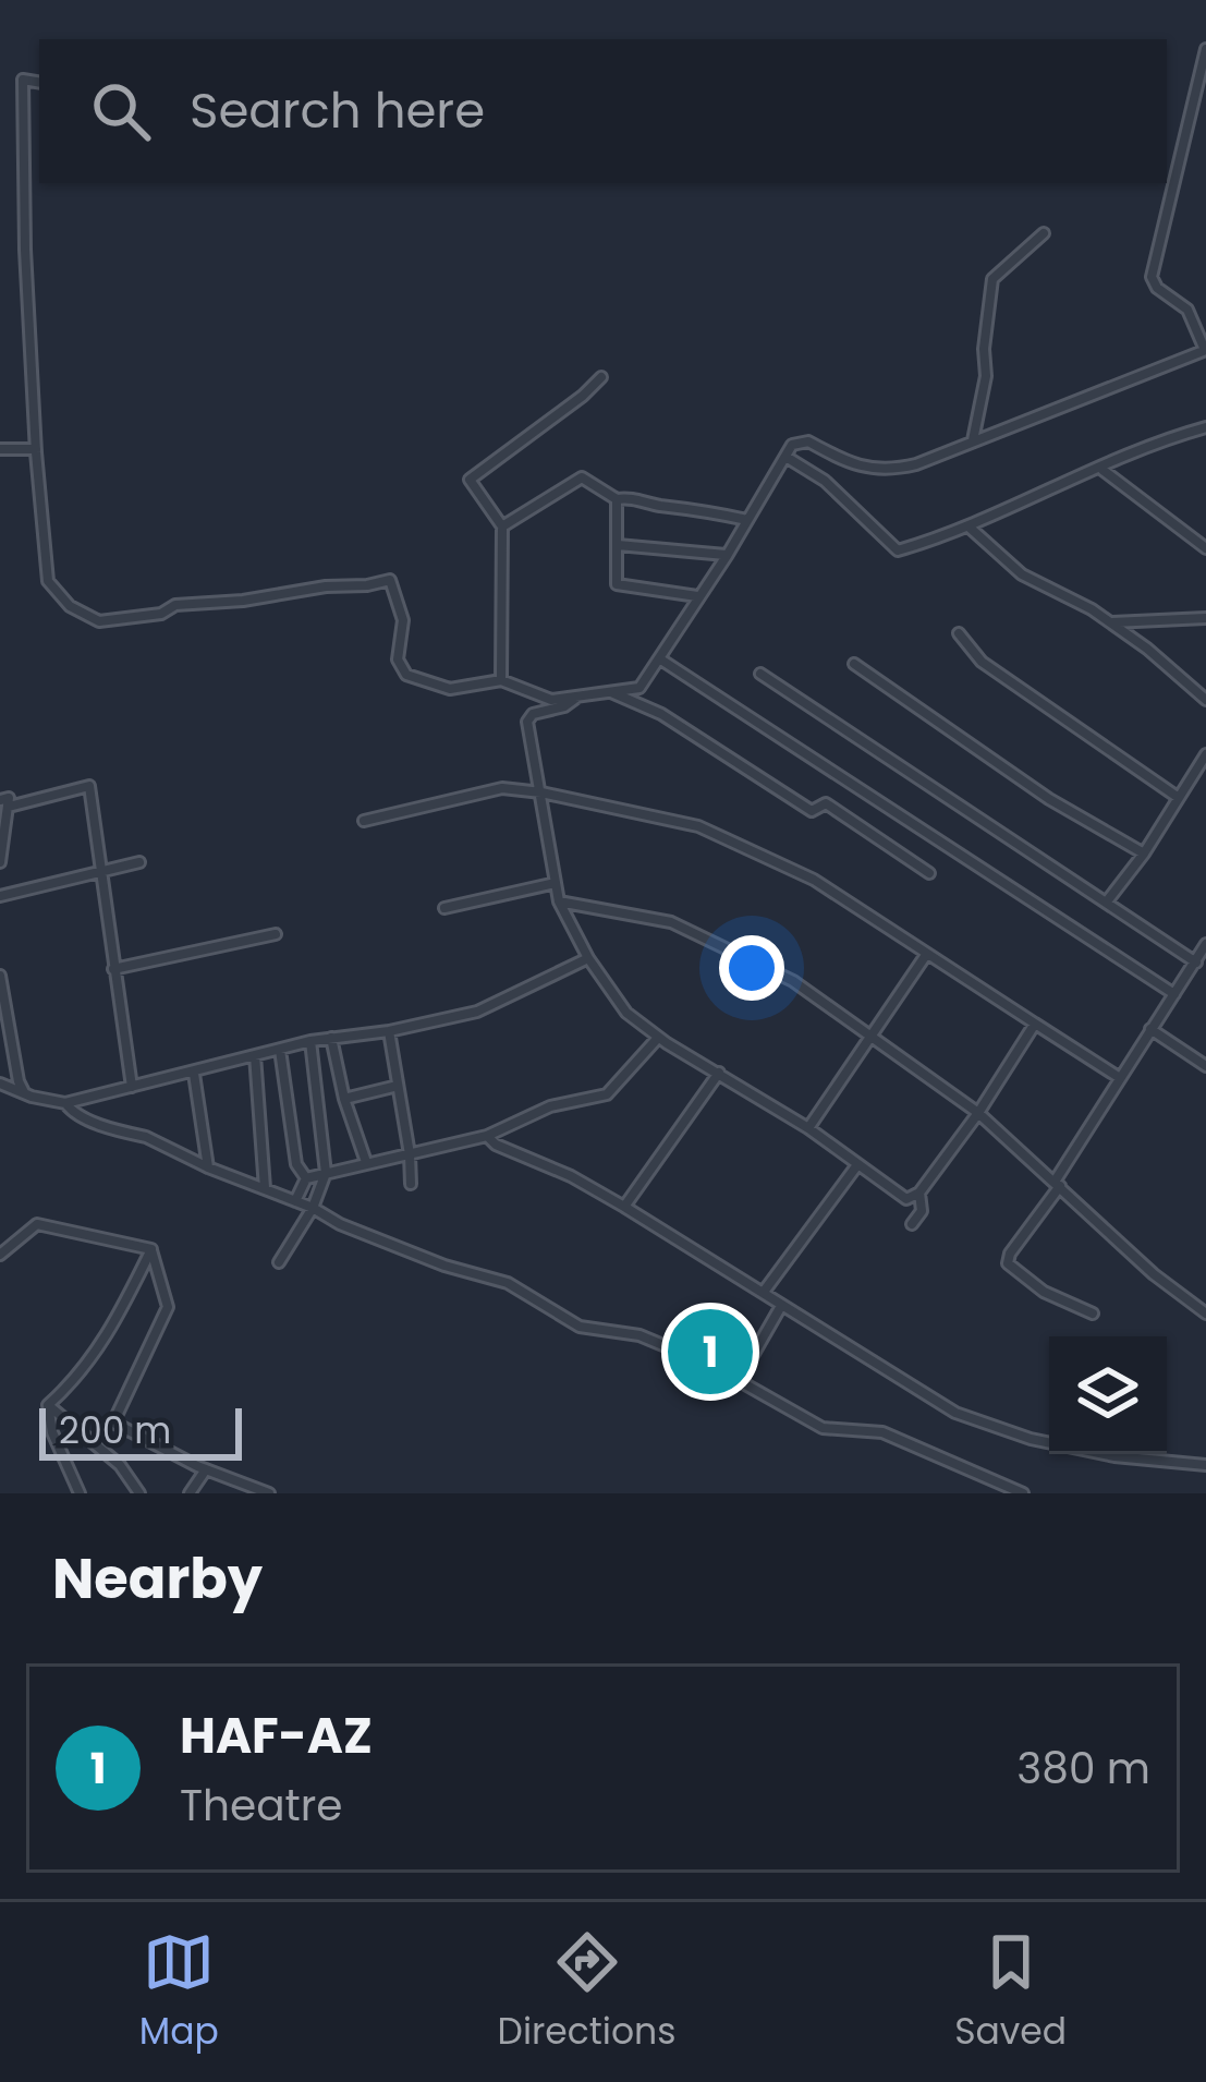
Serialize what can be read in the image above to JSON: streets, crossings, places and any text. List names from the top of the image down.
{
  "scale_bar": "200 m",
  "page": {
    "search": "Search here",
    "pins": "1",
    "scale": "200 m",
    "heading": "Nearby",
    "list": [
      {
        "mark": "1",
        "name": "HAF-AZ",
        "note": "Theatre",
        "value": "380 m"
      }
    ],
    "nav": ["Map", "Directions", "Saved"]
  }
}
